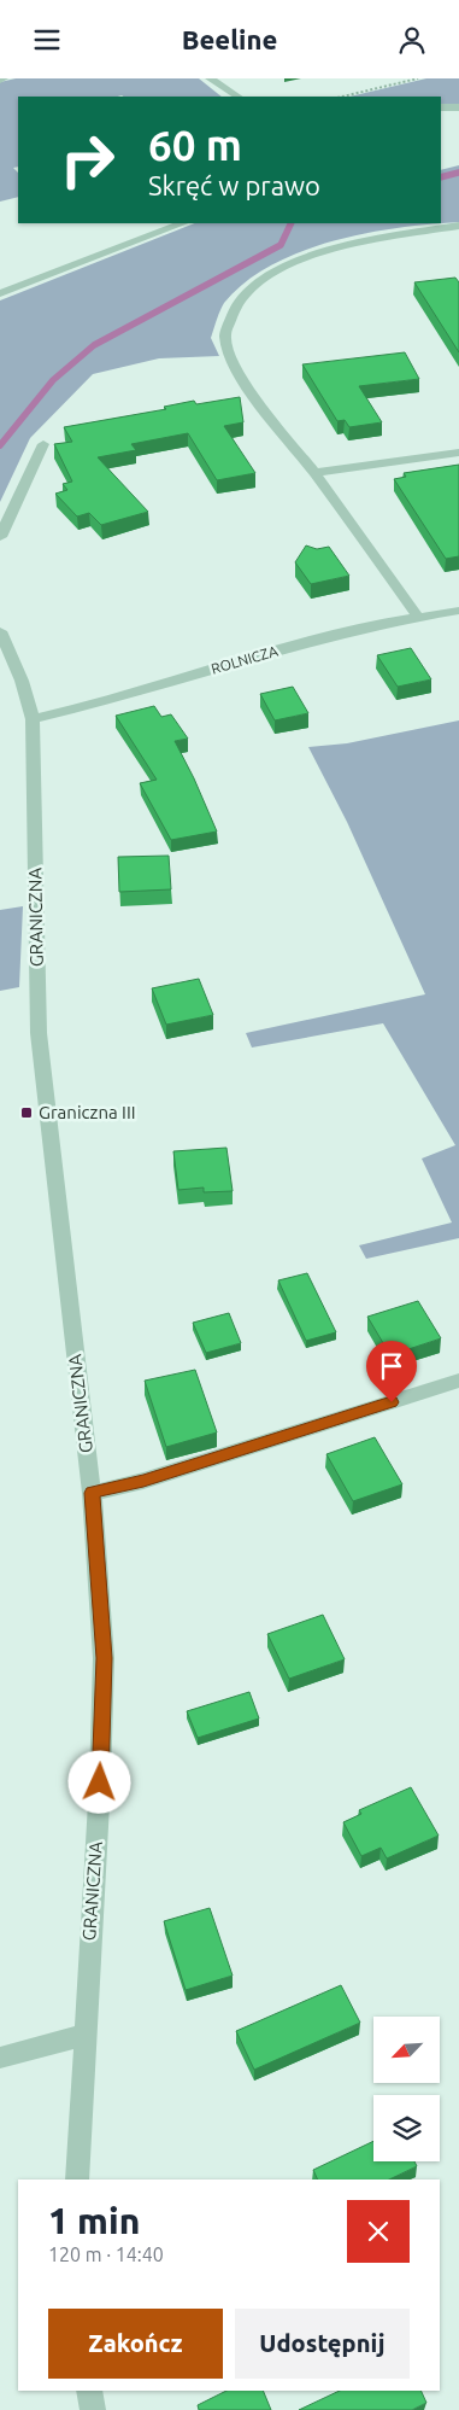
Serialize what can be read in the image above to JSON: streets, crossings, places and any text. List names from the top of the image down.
{
  "streets": {
    "street": ["ROLNICZA", "GRANICZNA"]
  },
  "crossings": [
    ["ROLNICZA", "GRANICZNA"]
  ],
  "places": {
    "transit": ["Graniczna III"]
  },
  "north": "bottom left",
  "page": {
    "header": "Beeline",
    "turn": ["60 m", "Skręć w prawo"],
    "heading": ["1 min", "120 m · 14:40"],
    "buttons": ["Zakończ", "Udostępnij"]
  }
}
